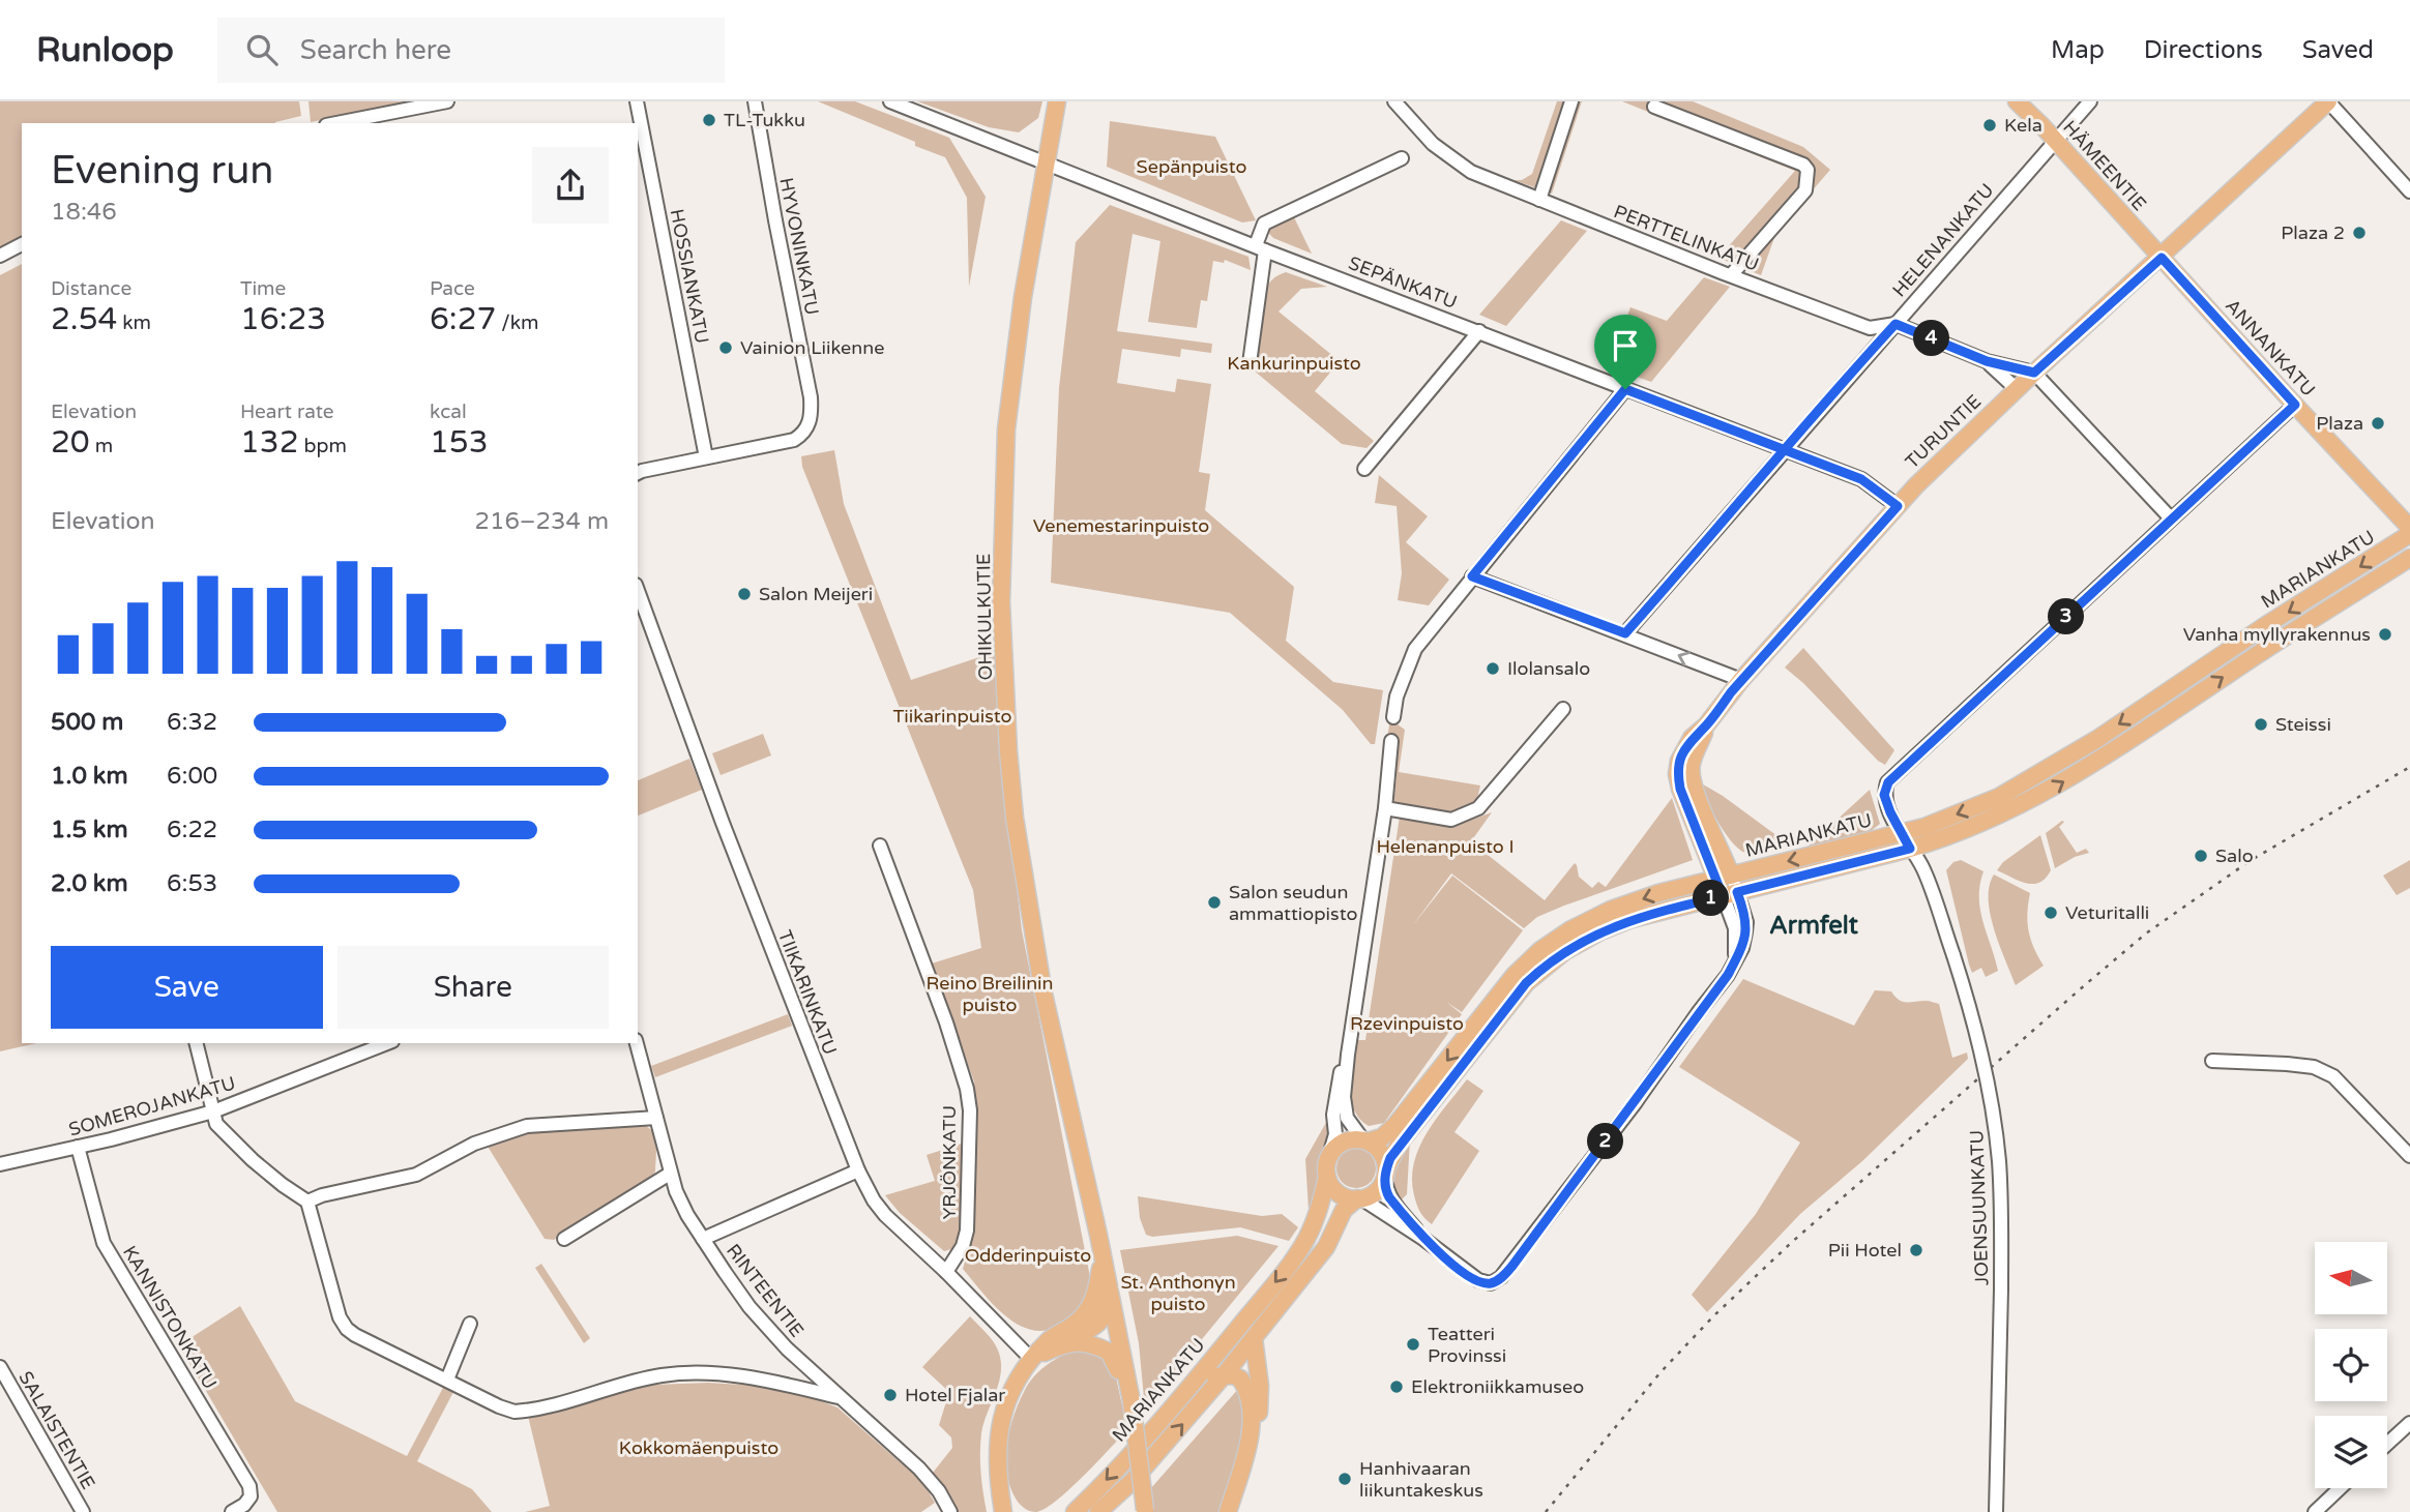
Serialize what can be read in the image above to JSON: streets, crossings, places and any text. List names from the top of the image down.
{
  "streets": {
    "main road": [
      "HÄMEENTIE",
      "ANNANKATU",
      "TURUNTIE",
      "MARIANKATU",
      "OHIKULKUTIE"
    ],
    "street": [
      "PERTTELINKATU",
      "HELENANKATU",
      "HYVONINKATU",
      "HOSSIANKATU",
      "SEPÄNKATU",
      "TIIKARINKATU",
      "SOMEROJANKATU",
      "YRJÖNKATU",
      "JOENSUUNKATU",
      "RINTEENTIE",
      "KANNISTONKATU",
      "SALAISTENTIE"
    ]
  },
  "crossings": [
    ["HÄMEENTIE", "HELENANKATU"],
    ["HÄMEENTIE", "ANNANKATU"],
    ["HÄMEENTIE", "TURUNTIE"],
    ["PERTTELINKATU", "HELENANKATU"],
    ["PERTTELINKATU", "TURUNTIE"],
    ["HELENANKATU", "SEPÄNKATU"],
    ["HYVONINKATU", "HOSSIANKATU"],
    ["SEPÄNKATU", "TURUNTIE"],
    ["SEPÄNKATU", "OHIKULKUTIE"],
    ["ANNANKATU", "TURUNTIE"],
    ["TURUNTIE", "MARIANKATU"],
    ["MARIANKATU", "JOENSUUNKATU"],
    ["TIIKARINKATU", "YRJÖNKATU"],
    ["SOMEROJANKATU", "KANNISTONKATU"]
  ],
  "districts": ["Armfelt"],
  "parks": [
    "Sepänpuisto",
    "Kankurinpuisto",
    "Venemestarinpuisto",
    "Tiikarinpuisto",
    "Helenanpuisto I",
    "Reino Breilinin puisto",
    "Rzevinpuisto",
    "Odderinpuisto",
    "St. Anthonyn puisto",
    "Kokkomäenpuisto"
  ],
  "places": [
    "TL-Tukku",
    "Kela",
    "Plaza 2",
    "Vainion Liikenne",
    "Plaza",
    "Salon Meijeri",
    "Vanha myllyrakennus",
    "Ilolansalo",
    "Steissi",
    "Salo",
    "Salon seudun ammattiopisto",
    "Veturitalli",
    "Pii Hotel",
    "Teatteri Provinssi",
    "Elektroniikkamuseo",
    "Hotel Fjalar",
    "Hanhivaaran liikuntakeskus"
  ],
  "north": "left",
  "page": {
    "header": "Runloop",
    "search": "Search here",
    "nav": ["Map", "Directions", "Saved"],
    "heading": ["Evening run", "18:46"],
    "stats": [
      ["Distance", "2.54 km"],
      ["Time", "16:23"],
      ["Pace", "6:27 /km"],
      ["Elevation", "20 m"],
      ["Heart rate", "132 bpm"],
      ["kcal", "153"]
    ],
    "pins": [
      "4",
      "3",
      "1",
      "2"
    ],
    "chart": ["Elevation", "216–234 m"],
    "list": [
      {
        "name": "500 m",
        "note": "6:32"
      },
      {
        "name": "1.0 km",
        "note": "6:00"
      },
      {
        "name": "1.5 km",
        "note": "6:22"
      },
      {
        "name": "2.0 km",
        "note": "6:53"
      }
    ],
    "buttons": ["Save", "Share"]
  }
}
